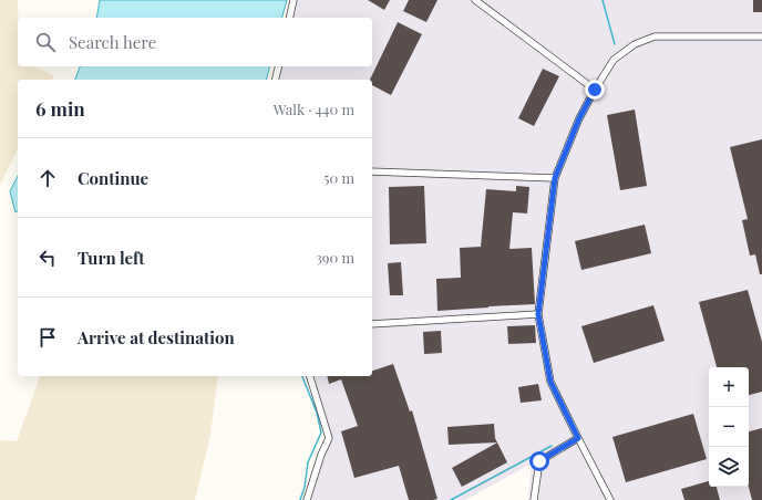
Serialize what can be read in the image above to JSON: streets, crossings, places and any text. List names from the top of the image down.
{
  "page": {
    "search": "Search here",
    "heading": ["6 min", "Walk · 440 m"],
    "list": [
      ["Continue", "50 m"],
      ["Turn left", "390 m"],
      "Arrive at destination"
    ],
    "map_buttons": ["+", "−"]
  }
}
